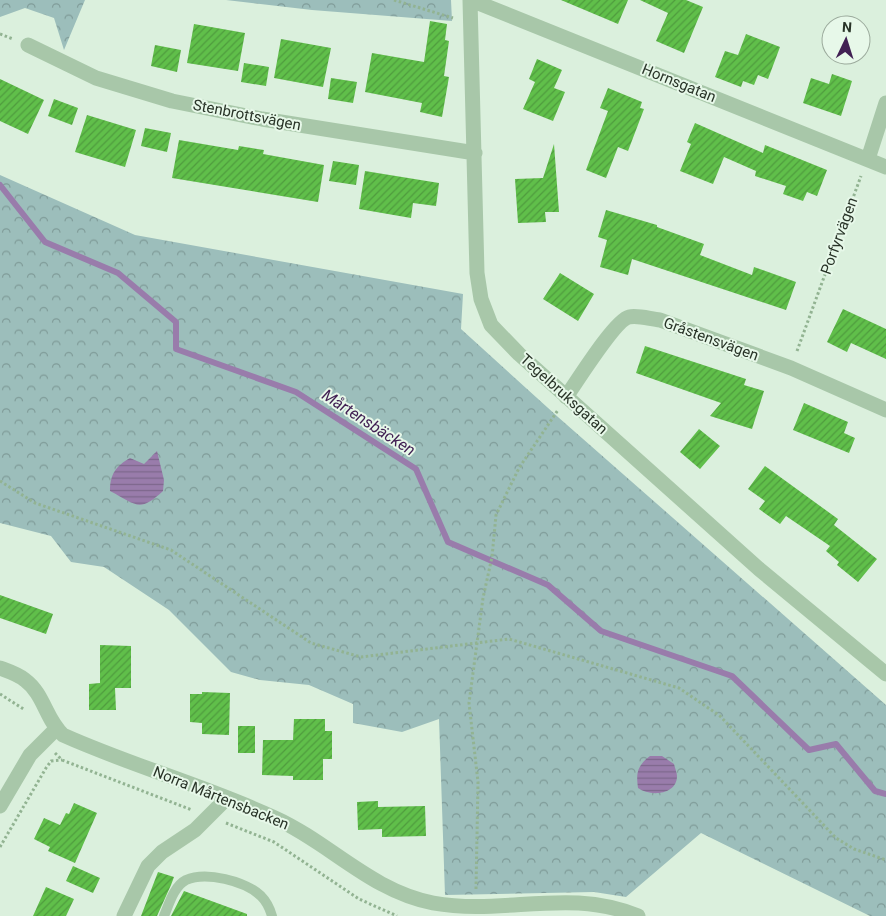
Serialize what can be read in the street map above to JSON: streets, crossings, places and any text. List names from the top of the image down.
{
  "streets": {
    "street": [
      "Hornsgatan",
      "Stenbrottsvägen",
      "Gråstensvägen",
      "Tegelbruksgatan",
      "Norra Mårtensbacken"
    ],
    "path": ["Porfyrvägen"]
  },
  "crossings": [
    ["Hornsgatan", "Porfyrvägen"],
    ["Hornsgatan", "Tegelbruksgatan"],
    ["Stenbrottsvägen", "Tegelbruksgatan"],
    ["Porfyrvägen", "Gråstensvägen"],
    ["Gråstensvägen", "Tegelbruksgatan"]
  ],
  "water": ["Mårtensbäcken"],
  "north": "top"
}
